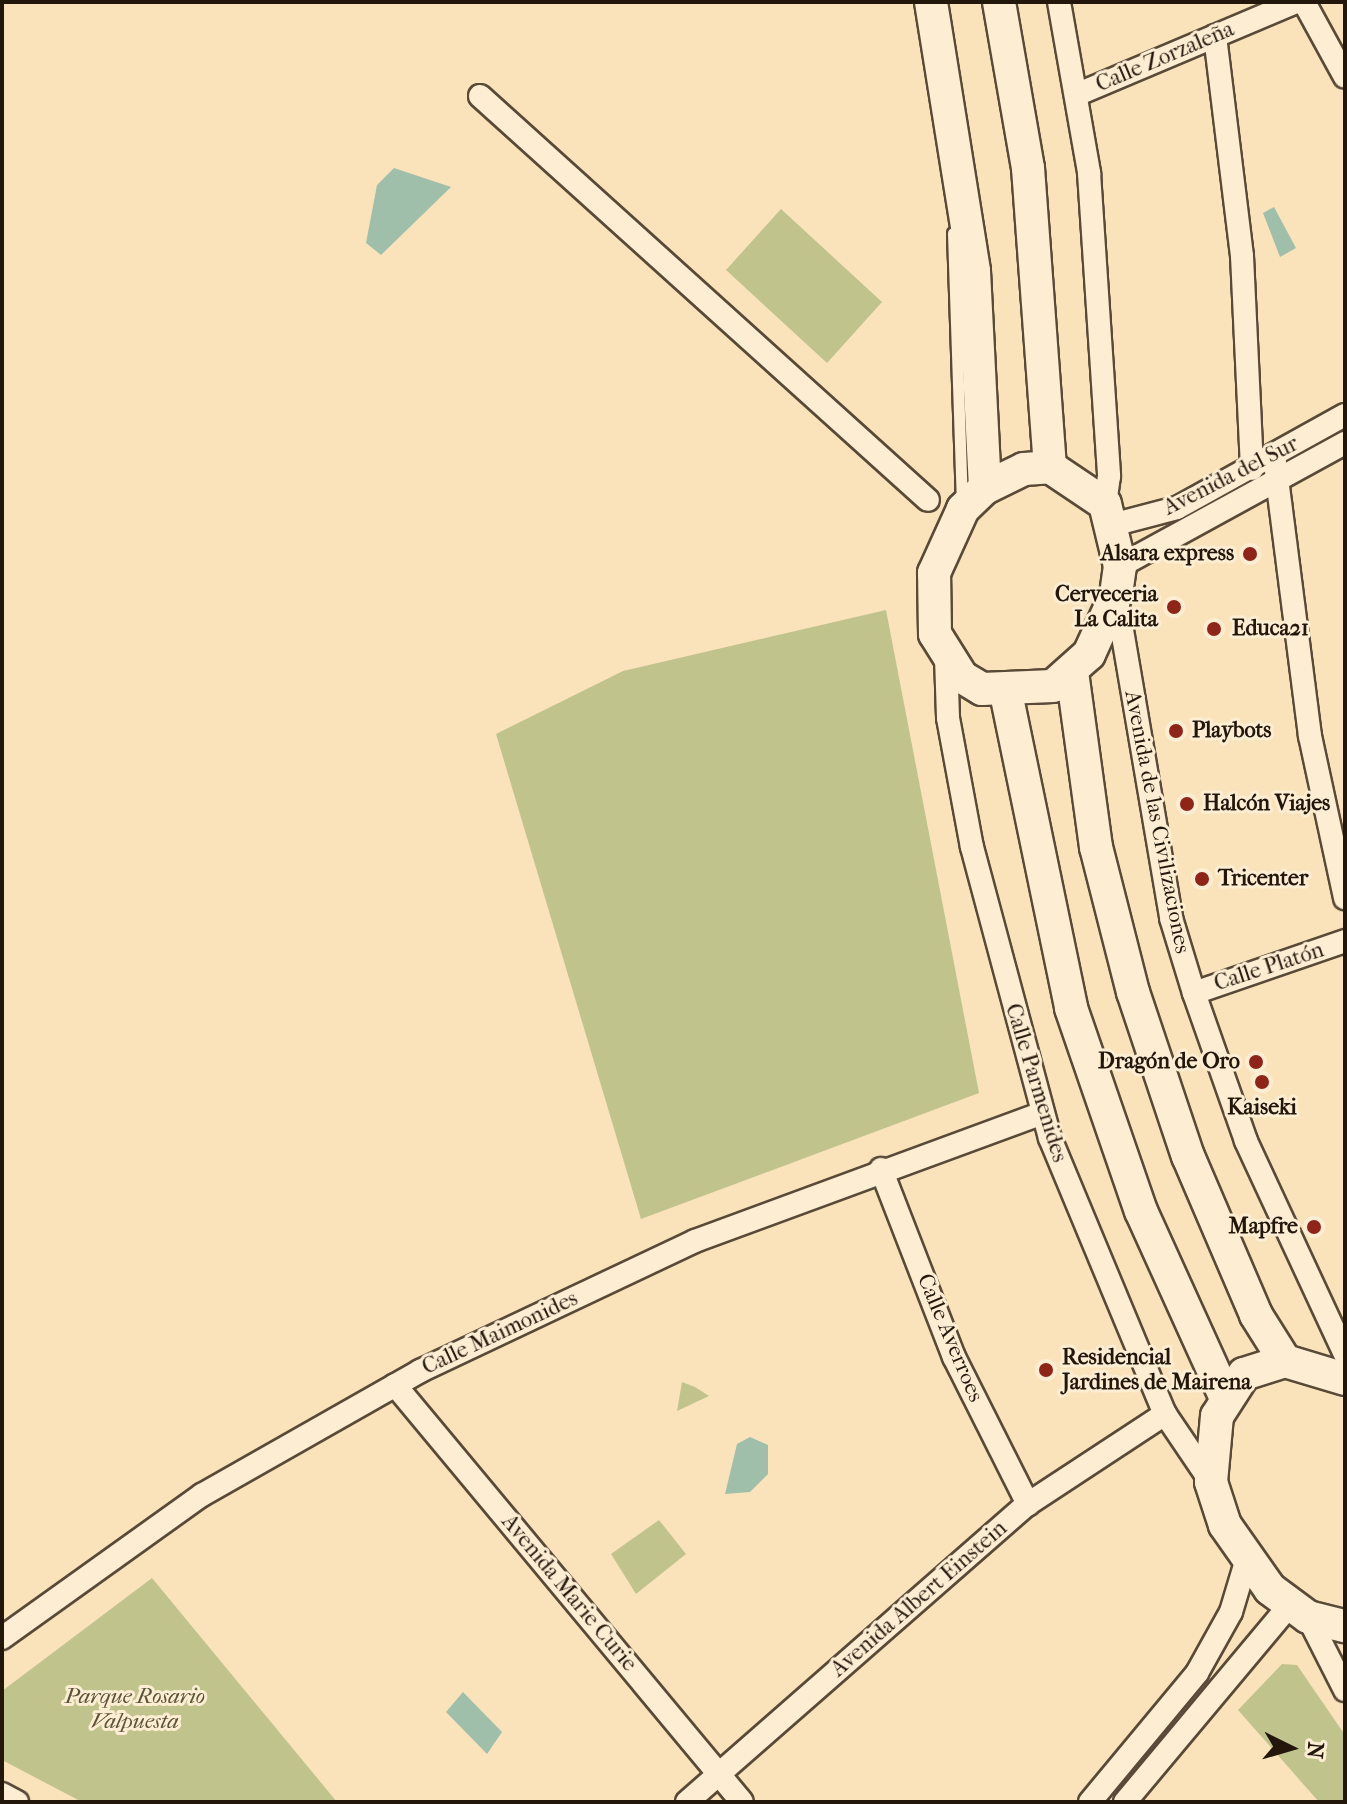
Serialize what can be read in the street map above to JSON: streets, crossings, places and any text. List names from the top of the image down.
{
  "streets": {
    "street": [
      "Calle Zorzaleña",
      "Avenida del Sur",
      "Avenida de las Civilizaciones",
      "Calle Platón",
      "Calle Parmenides",
      "Calle Maimonides",
      "Calle Averroes",
      "Avenida Marie Curie",
      "Avenida Albert Einstein"
    ]
  },
  "crossings": [
    ["Avenida del Sur", "Avenida de las Civilizaciones"],
    ["Avenida del Sur", "Calle Parmenides"],
    ["Avenida de las Civilizaciones", "Calle Platón"],
    ["Avenida de las Civilizaciones", "Calle Parmenides"],
    ["Calle Parmenides", "Calle Maimonides"],
    ["Calle Parmenides", "Avenida Albert Einstein"],
    ["Calle Maimonides", "Calle Averroes"],
    ["Calle Maimonides", "Avenida Marie Curie"],
    ["Calle Averroes", "Avenida Albert Einstein"],
    ["Avenida Marie Curie", "Avenida Albert Einstein"]
  ],
  "parks": ["Parque Rosario Valpuesta"],
  "places": [
    "Alsara express",
    "Cerveceria La Calita",
    "Educa21",
    "Playbots",
    "Halcón Viajes",
    "Tricenter",
    "Dragón de Oro",
    "Kaiseki",
    "Mapfre",
    "Residencial Jardines de Mairena"
  ],
  "north": "right"
}
